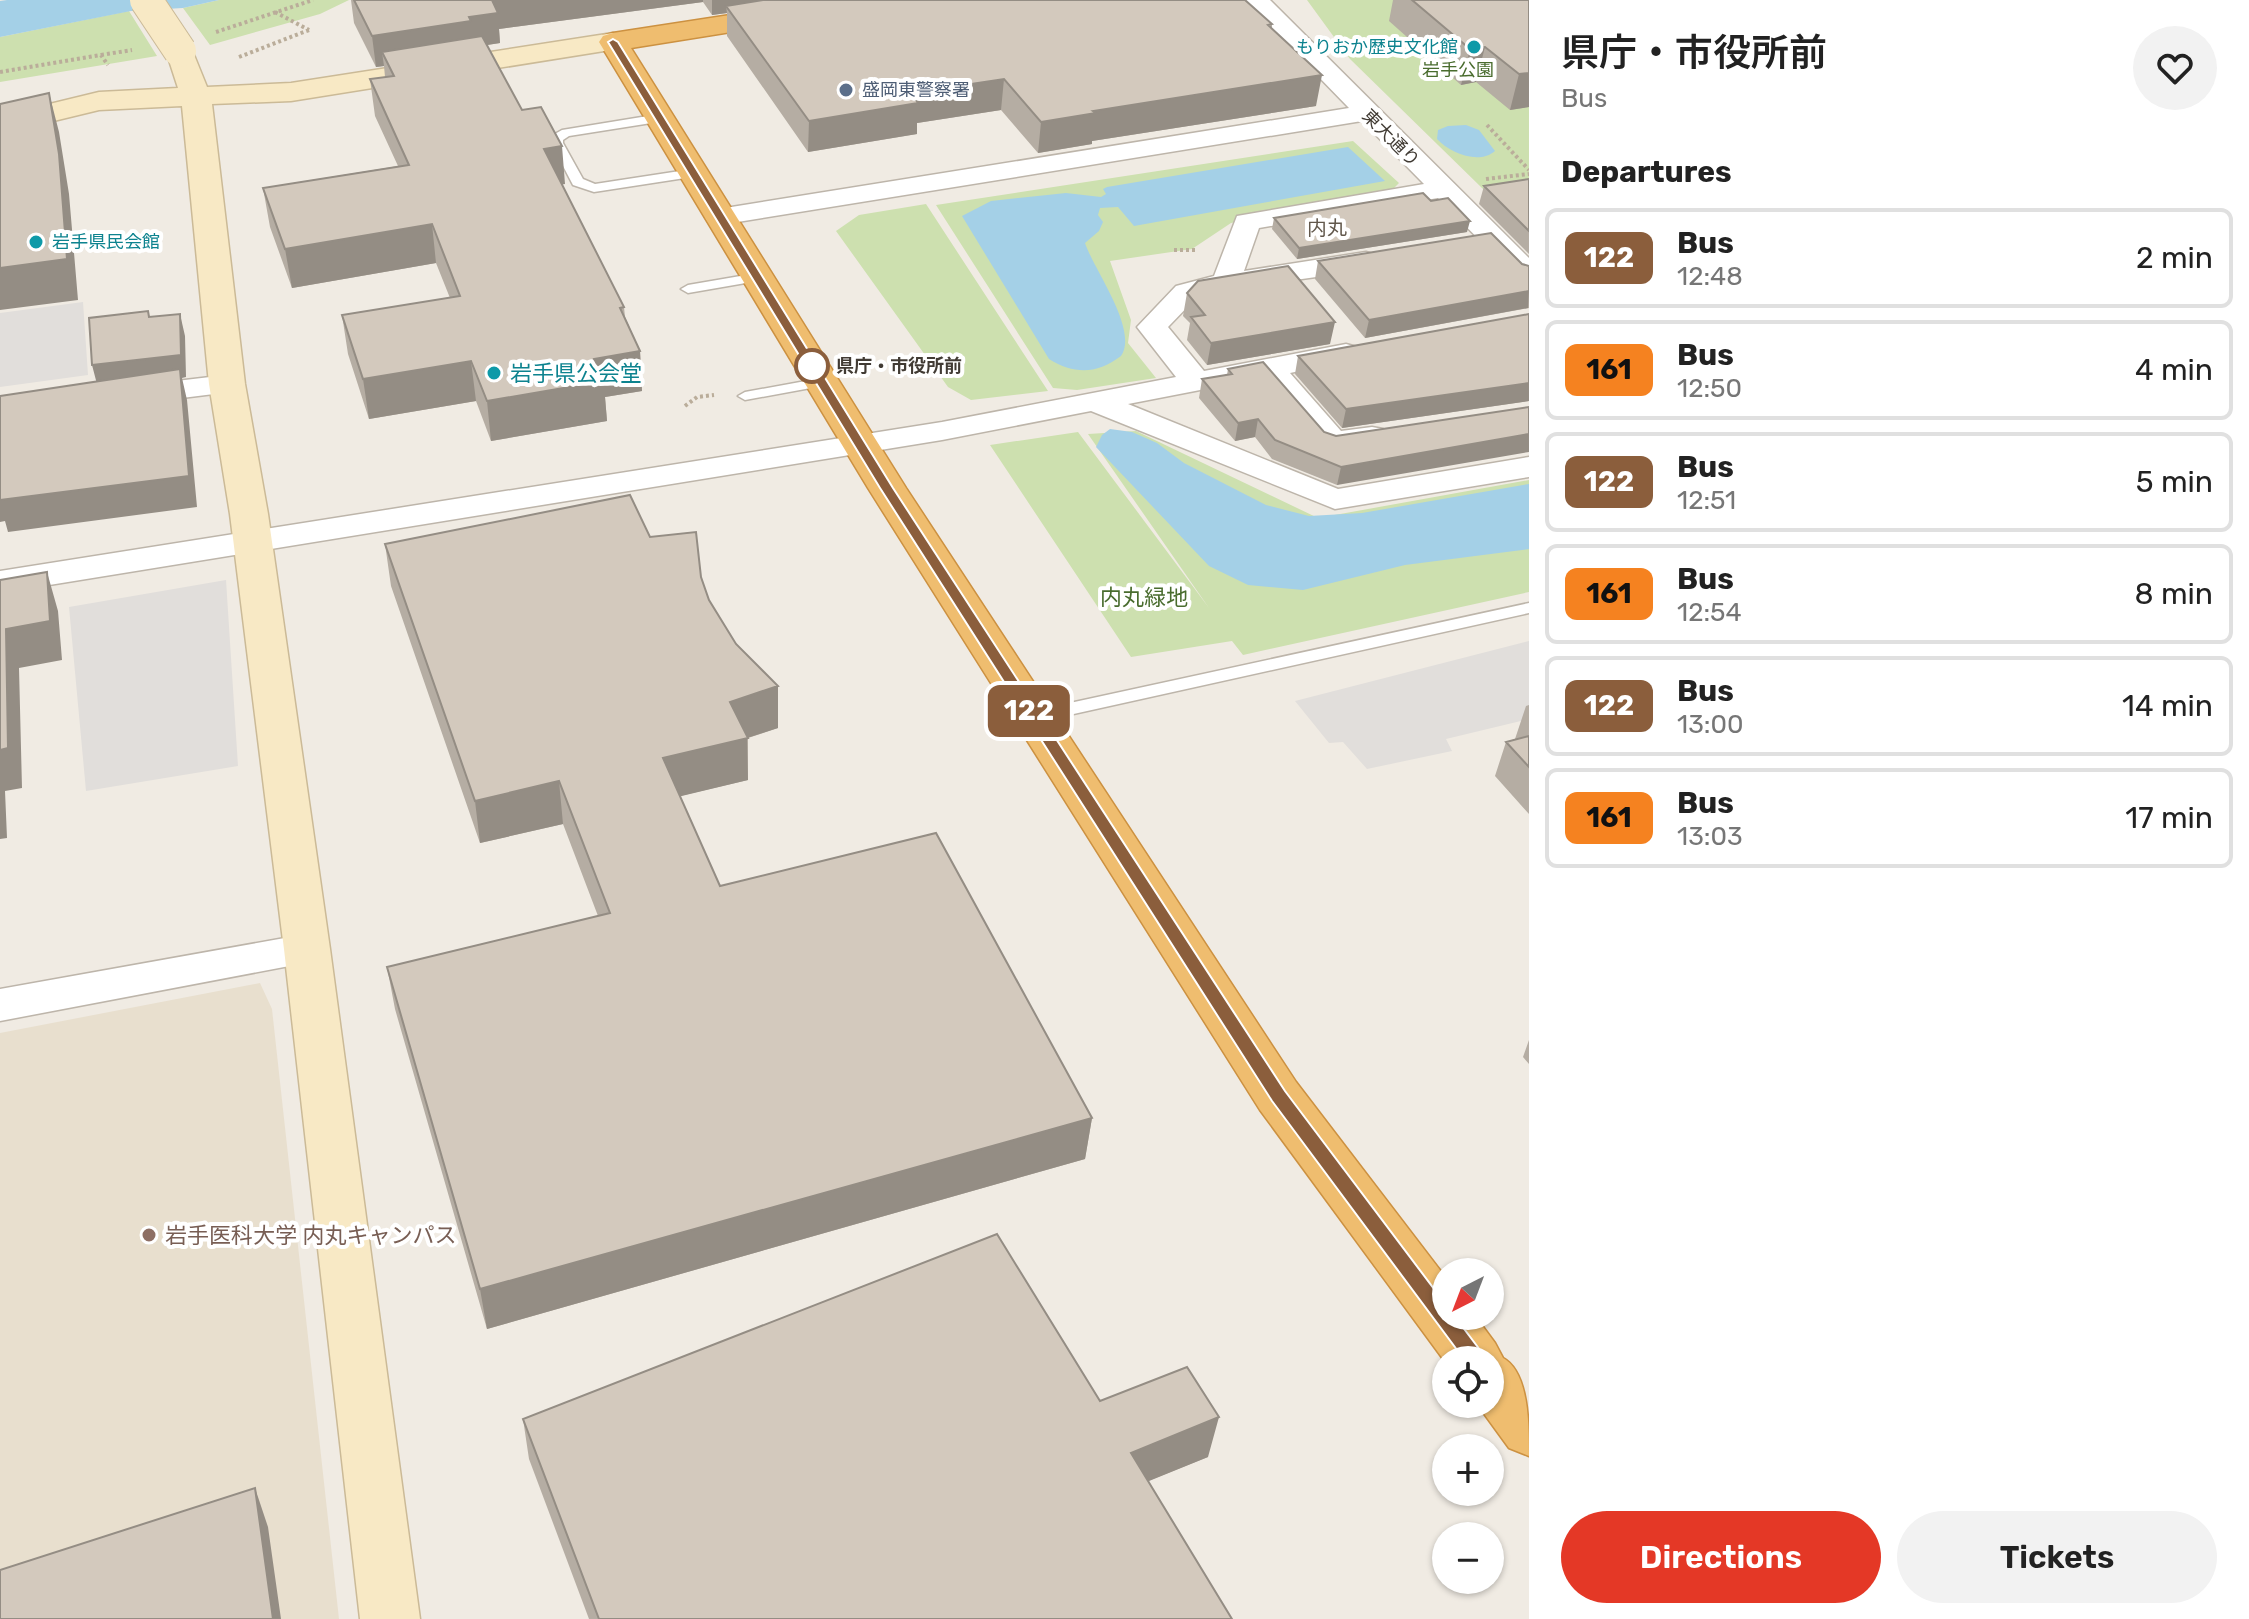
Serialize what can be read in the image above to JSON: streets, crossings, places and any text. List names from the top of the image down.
{
  "streets": {
    "street": ["東大通り"]
  },
  "districts": ["内丸"],
  "parks": ["岩手公園", "内丸緑地"],
  "places": [
    "もりおか歴史文化館",
    "盛岡東警察署",
    "岩手県民会館",
    "県庁・市役所前",
    "岩手県公会堂",
    "岩手医科大学 内丸キャンパス"
  ],
  "lines": ["bus line 122"],
  "north": "bottom left",
  "page": {
    "on_map": "122",
    "heading": [
      ["県庁・市役所前", "Bus"],
      "Departures"
    ],
    "list": [
      {
        "mark": "122",
        "name": "Bus",
        "note": "12:48",
        "value": "2 min"
      },
      {
        "mark": "161",
        "name": "Bus",
        "note": "12:50",
        "value": "4 min"
      },
      {
        "mark": "122",
        "name": "Bus",
        "note": "12:51",
        "value": "5 min"
      },
      {
        "mark": "161",
        "name": "Bus",
        "note": "12:54",
        "value": "8 min"
      },
      {
        "mark": "122",
        "name": "Bus",
        "note": "13:00",
        "value": "14 min"
      },
      {
        "mark": "161",
        "name": "Bus",
        "note": "13:03",
        "value": "17 min"
      }
    ],
    "map_buttons": ["+", "−"],
    "buttons": ["Directions", "Tickets"]
  }
}
